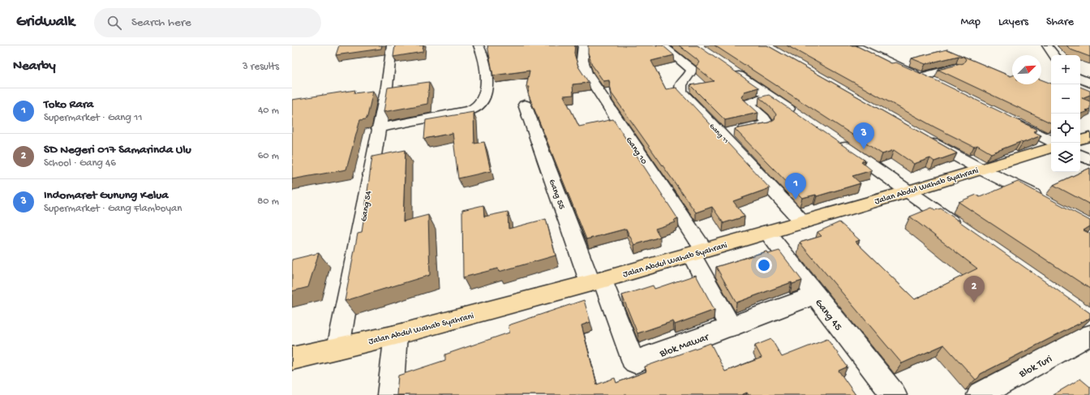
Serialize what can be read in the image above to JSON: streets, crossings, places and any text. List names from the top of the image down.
{
  "streets": {
    "highway": ["Jalan Abdul Wahab Syahrani"],
    "street": [
      "Gang 11",
      "Gang 10",
      "Gang 55",
      "Gang 54",
      "Gang 45",
      "Blok Mawar",
      "Blok Turi"
    ]
  },
  "crossings": [
    ["Gang 11", "Jalan Abdul Wahab Syahrani"],
    ["Gang 10", "Jalan Abdul Wahab Syahrani"],
    ["Gang 10", "Blok Mawar"],
    ["Jalan Abdul Wahab Syahrani", "Gang 55"],
    ["Jalan Abdul Wahab Syahrani", "Gang 54"],
    ["Jalan Abdul Wahab Syahrani", "Gang 45"],
    ["Jalan Abdul Wahab Syahrani", "Blok Mawar"],
    ["Gang 55", "Blok Mawar"],
    ["Gang 45", "Blok Mawar"]
  ],
  "north": "top right",
  "page": {
    "header": "Gridwalk",
    "search": "Search here",
    "nav": ["Map", "Layers", "Share"],
    "heading": ["Nearby", "3 results"],
    "map_buttons": ["+", "−"],
    "list": [
      {
        "mark": "1",
        "name": "Toko Rara",
        "note": "Supermarket · Gang 11",
        "value": "40 m"
      },
      {
        "mark": "2",
        "name": "SD Negeri 017 Samarinda Ulu",
        "note": "School · Gang 46",
        "value": "60 m"
      },
      {
        "mark": "3",
        "name": "Indomaret Gunung Kelua",
        "note": "Supermarket · Gang Flamboyan",
        "value": "80 m"
      }
    ],
    "pins": ["3", "1", "2"]
  }
}
